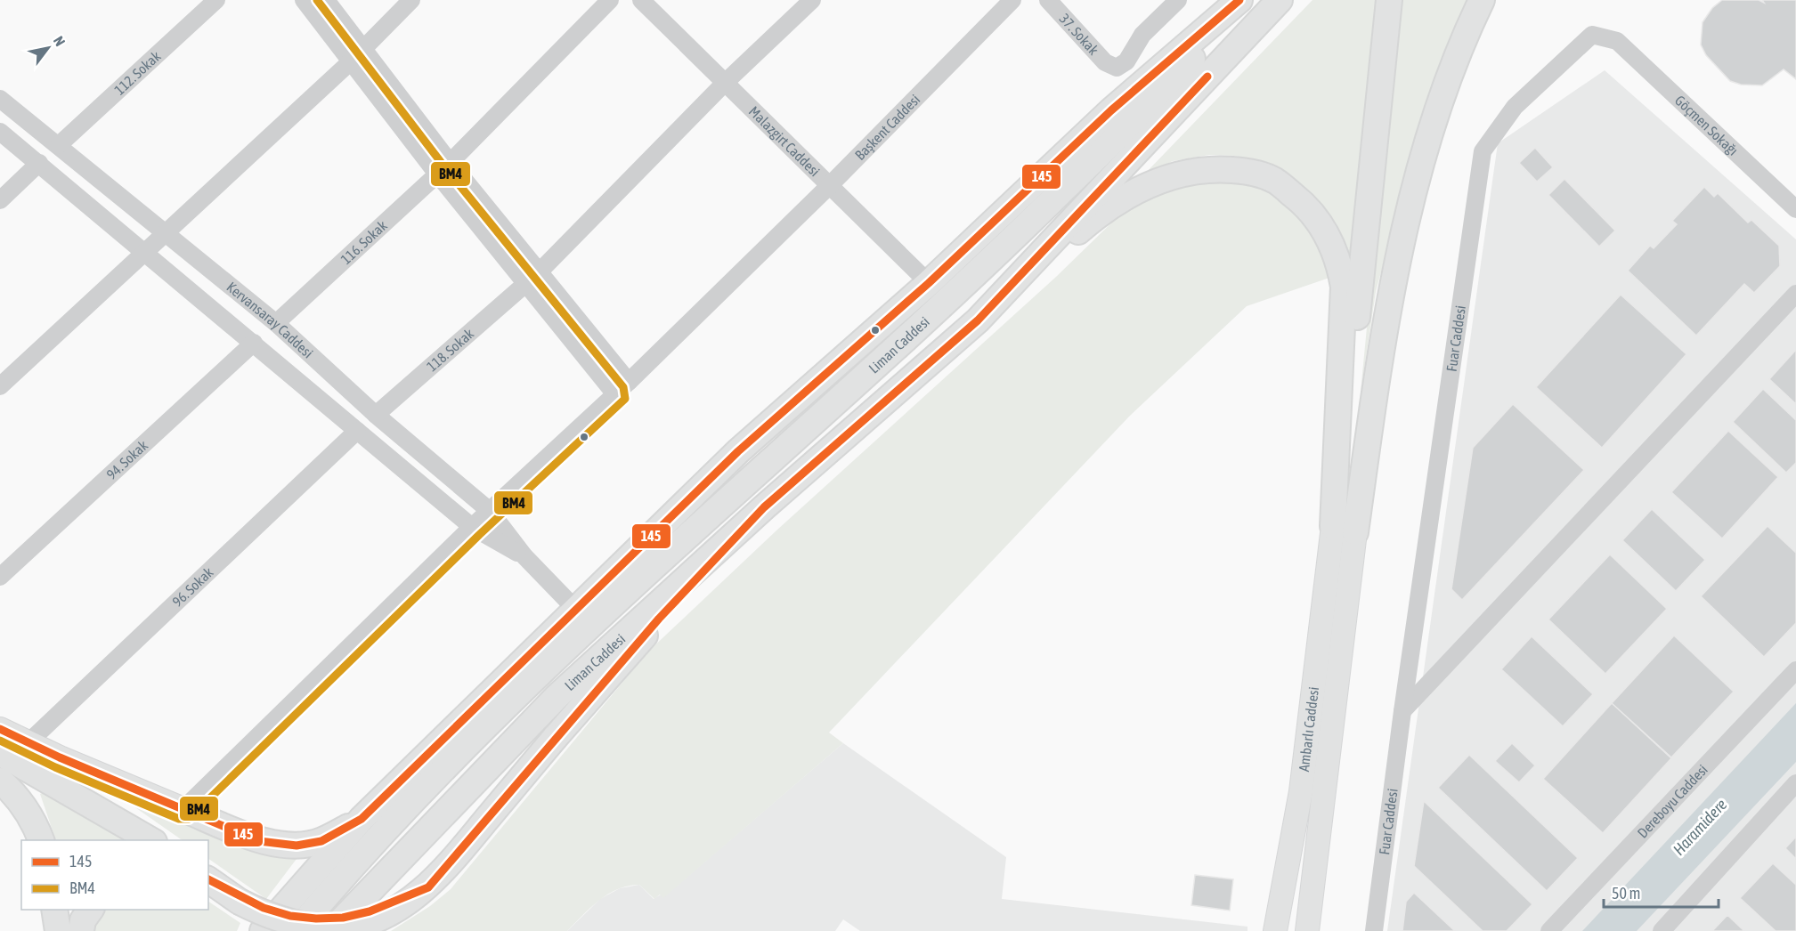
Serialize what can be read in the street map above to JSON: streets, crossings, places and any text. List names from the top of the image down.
{
  "streets": {
    "highway": ["Liman Caddesi"],
    "main road": ["Ambarlı Caddesi"],
    "street": [
      "37. Sokak",
      "112. Sokak",
      "Göçmen Sokağı",
      "Başkent Caddesi",
      "Malazgirt Caddesi",
      "116. Sokak",
      "Kervansaray Caddesi",
      "Fuar Caddesi",
      "118. Sokak",
      "94. Sokak",
      "96. Sokak",
      "Dereboyu Caddesi"
    ]
  },
  "crossings": [
    ["112. Sokak", "Kervansaray Caddesi"],
    ["Göçmen Sokağı", "Fuar Caddesi"],
    ["Başkent Caddesi", "Malazgirt Caddesi"],
    ["Başkent Caddesi", "Kervansaray Caddesi"],
    ["Malazgirt Caddesi", "118. Sokak"],
    ["116. Sokak", "Kervansaray Caddesi"],
    ["Kervansaray Caddesi", "118. Sokak"],
    ["Kervansaray Caddesi", "94. Sokak"],
    ["Kervansaray Caddesi", "96. Sokak"]
  ],
  "water": ["Haramidere"],
  "lines": ["transit line 145", "transit line BM4"],
  "legend": ["145", "BM4"],
  "scale_bar": "50 m",
  "north": "top right"
}
